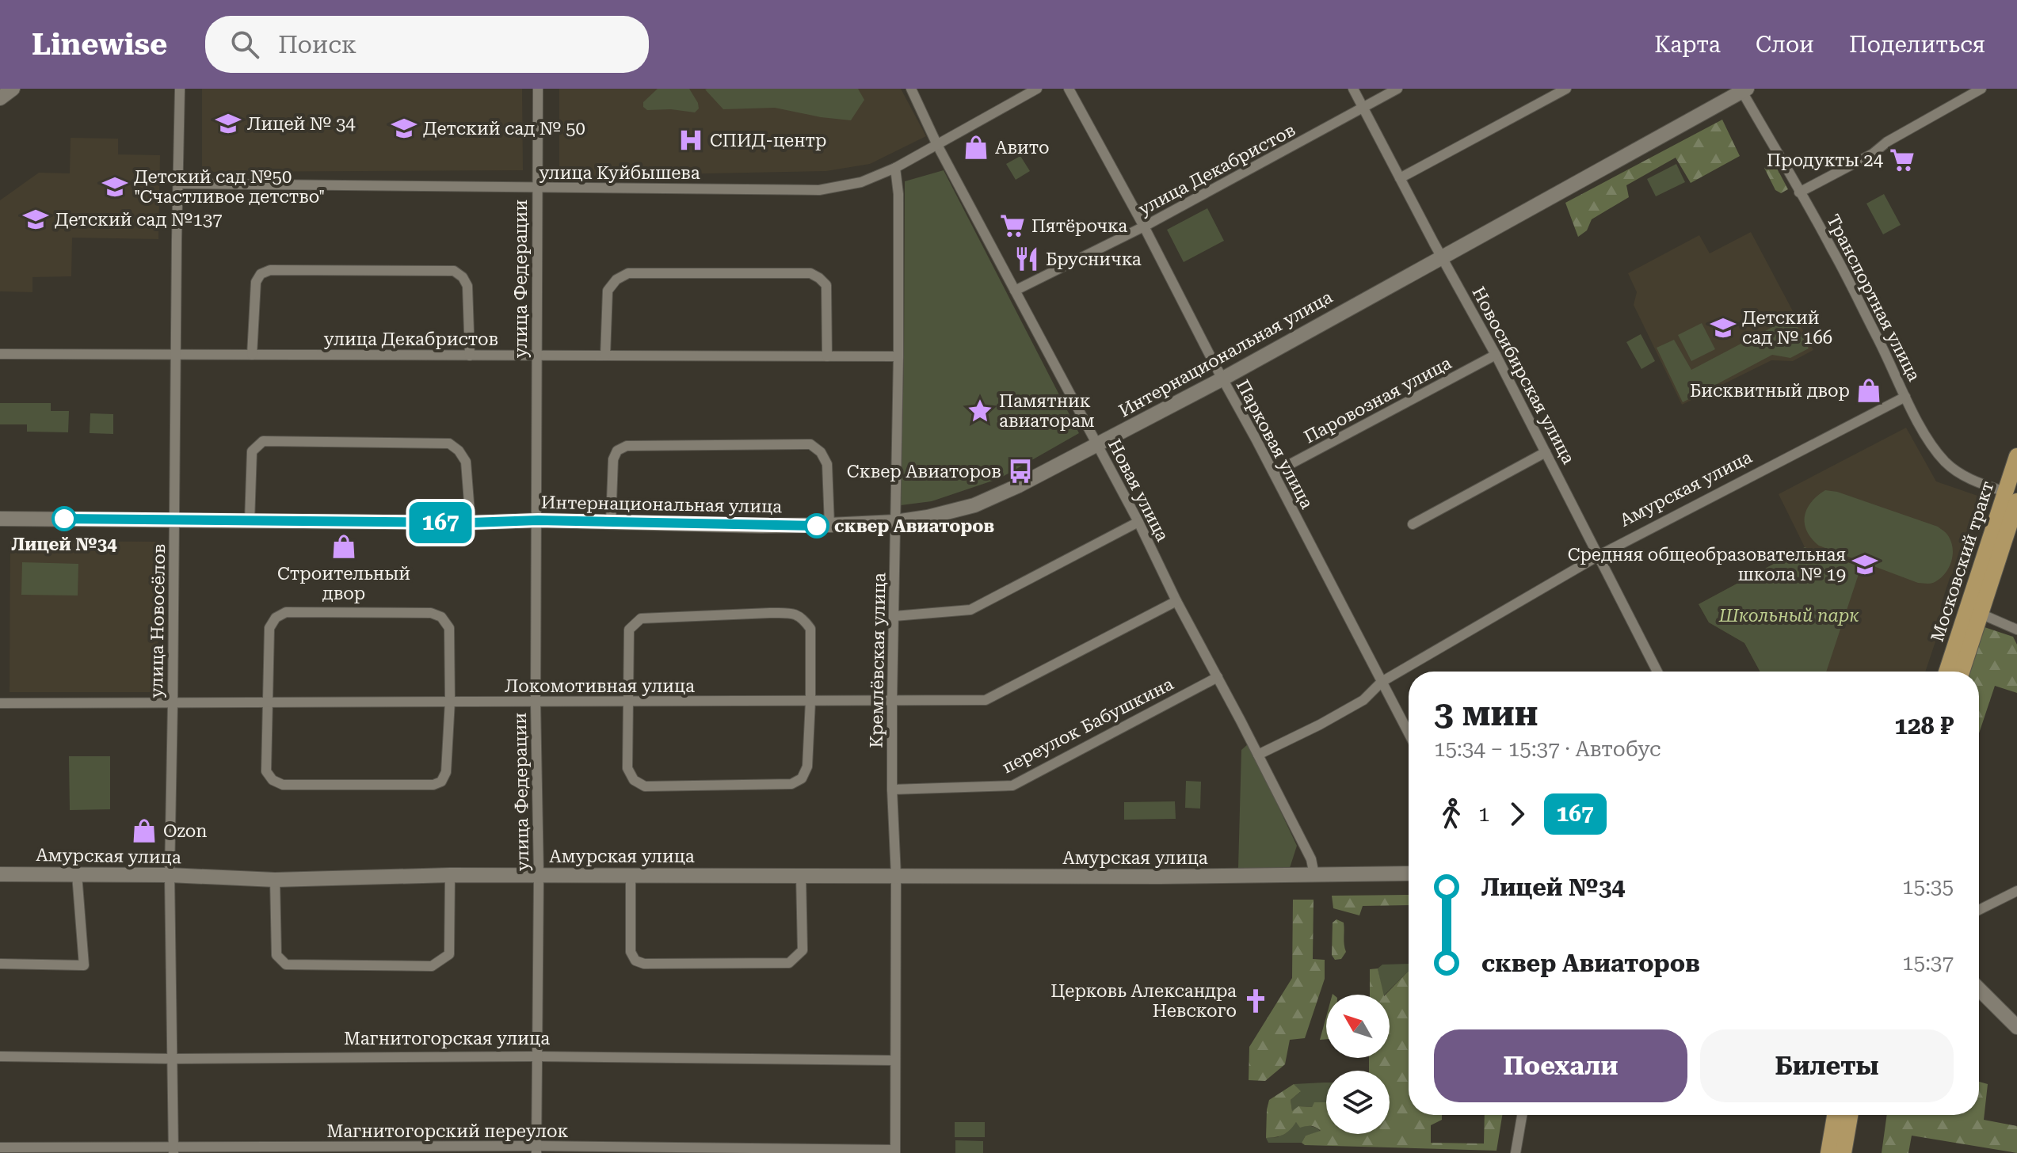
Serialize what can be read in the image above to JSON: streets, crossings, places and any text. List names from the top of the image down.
{
  "streets": {
    "main road": ["Московский тракт"],
    "street": [
      "улица Декабристов",
      "улица Куйбышева",
      "улица Федерации",
      "Транспортная улица",
      "Интернациональная улица",
      "Новосибирская улица",
      "Паровозная улица",
      "Парковая улица",
      "Амурская улица",
      "Новая улица",
      "улица Новосёлов",
      "Кремлёвская улица",
      "Локомотивная улица",
      "переулок Бабушкина",
      "Магнитогорская улица",
      "Магнитогорский переулок"
    ]
  },
  "crossings": [
    ["улица Декабристов", "улица Федерации"],
    ["улица Декабристов", "Новосибирская улица"],
    ["улица Декабристов", "Парковая улица"],
    ["улица Декабристов", "Новая улица"],
    ["улица Декабристов", "улица Новосёлов"],
    ["улица Декабристов", "Кремлёвская улица"],
    ["улица Куйбышева", "улица Федерации"],
    ["улица Куйбышева", "Новая улица"],
    ["улица Куйбышева", "улица Новосёлов"],
    ["улица Куйбышева", "Кремлёвская улица"],
    ["улица Федерации", "Интернациональная улица"],
    ["улица Федерации", "Амурская улица"],
    ["улица Федерации", "Локомотивная улица"],
    ["улица Федерации", "Магнитогорская улица"],
    ["улица Федерации", "Магнитогорский переулок"],
    ["Транспортная улица", "Интернациональная улица"],
    ["Транспортная улица", "Амурская улица"],
    ["Транспортная улица", "Московский тракт"],
    ["Интернациональная улица", "Новосибирская улица"],
    ["Интернациональная улица", "Парковая улица"],
    ["Интернациональная улица", "Новая улица"],
    ["Интернациональная улица", "улица Новосёлов"],
    ["Интернациональная улица", "Кремлёвская улица"],
    ["Новосибирская улица", "Паровозная улица"],
    ["Новосибирская улица", "Амурская улица"],
    ["Паровозная улица", "Парковая улица"],
    ["Парковая улица", "Амурская улица"],
    ["Амурская улица", "Новая улица"],
    ["Амурская улица", "улица Новосёлов"],
    ["Амурская улица", "Кремлёвская улица"],
    ["Новая улица", "Локомотивная улица"],
    ["Новая улица", "переулок Бабушкина"],
    ["улица Новосёлов", "Локомотивная улица"],
    ["улица Новосёлов", "Магнитогорская улица"],
    ["улица Новосёлов", "Магнитогорский переулок"],
    ["Кремлёвская улица", "Локомотивная улица"],
    ["Кремлёвская улица", "переулок Бабушкина"],
    ["Кремлёвская улица", "Магнитогорская улица"],
    ["Кремлёвская улица", "Магнитогорский переулок"]
  ],
  "parks": ["Школьный парк"],
  "places": {
    "school or university": [
      "Лицей № 34",
      "Детский сад № 50",
      "Детский сад №50 \"Счастливое детство\"",
      "Детский сад №137",
      "Детский сад № 166",
      "Средняя общеобразовательная школа № 19"
    ],
    "hospital": ["СПИД-центр"],
    "shop": [
      "Авито",
      "Бисквитный двор",
      "Строительный двор",
      "Ozon"
    ],
    "supermarket": ["Продукты 24", "Пятёрочка"],
    "restaurant": ["Брусничка"],
    "place": ["Памятник авиаторам"],
    "bus stop": ["Сквер Авиаторов"],
    "other": ["Лицей №34", "сквер Авиаторов"],
    "church": ["Церковь Александра Невского"]
  },
  "lines": ["bus line 167"],
  "north": "top left",
  "page": {
    "header": "Linewise",
    "search": "Поиск",
    "nav": ["Карта", "Слои", "Поделиться"],
    "on_map": "167",
    "heading": ["3 мин", "15:34 – 15:37 · Автобус", "128 ₽"],
    "legs": ["1", "167"],
    "list": [
      {
        "name": "Лицей №34",
        "value": "15:35"
      },
      {
        "name": "сквер Авиаторов",
        "value": "15:37"
      }
    ],
    "buttons": ["Поехали", "Билеты"]
  }
}
